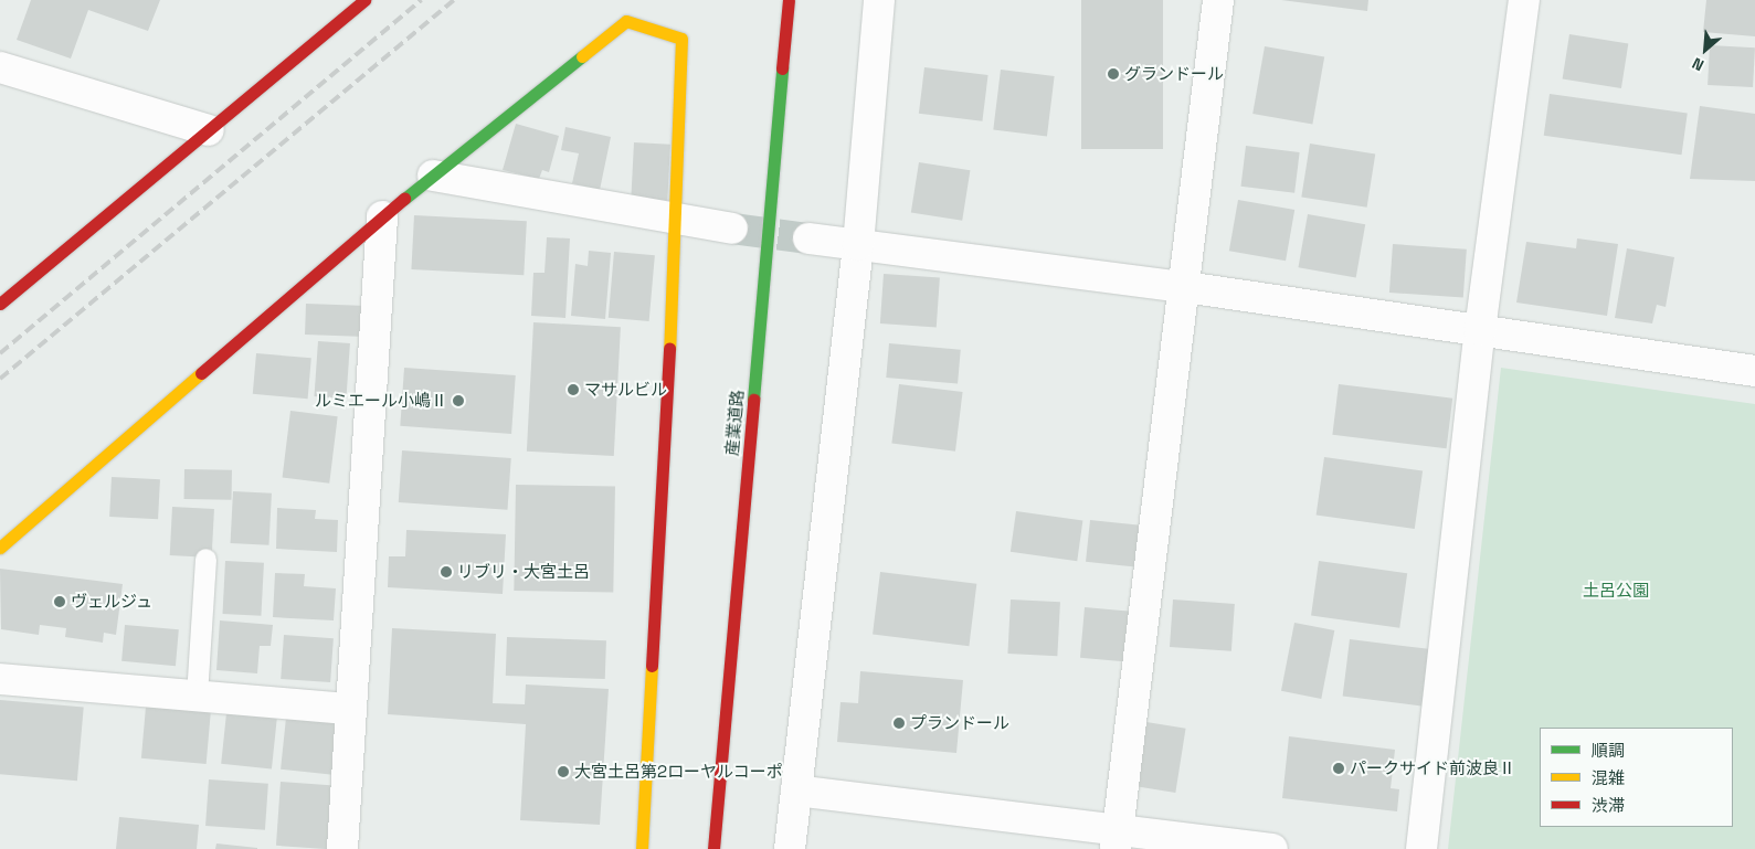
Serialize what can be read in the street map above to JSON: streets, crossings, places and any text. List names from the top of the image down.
{
  "streets": {
    "street": ["産業道路"]
  },
  "parks": ["土呂公園"],
  "places": [
    "グランドール",
    "マサルビル",
    "ルミエール小嶋Ⅱ",
    "リブリ・大宮土呂",
    "ヴェルジュ",
    "プランドール",
    "パークサイド前波良Ⅱ",
    "大宮土呂第2ローヤルコーポ"
  ],
  "legend": ["順調", "混雑", "渋滞"],
  "north": "bottom left"
}
